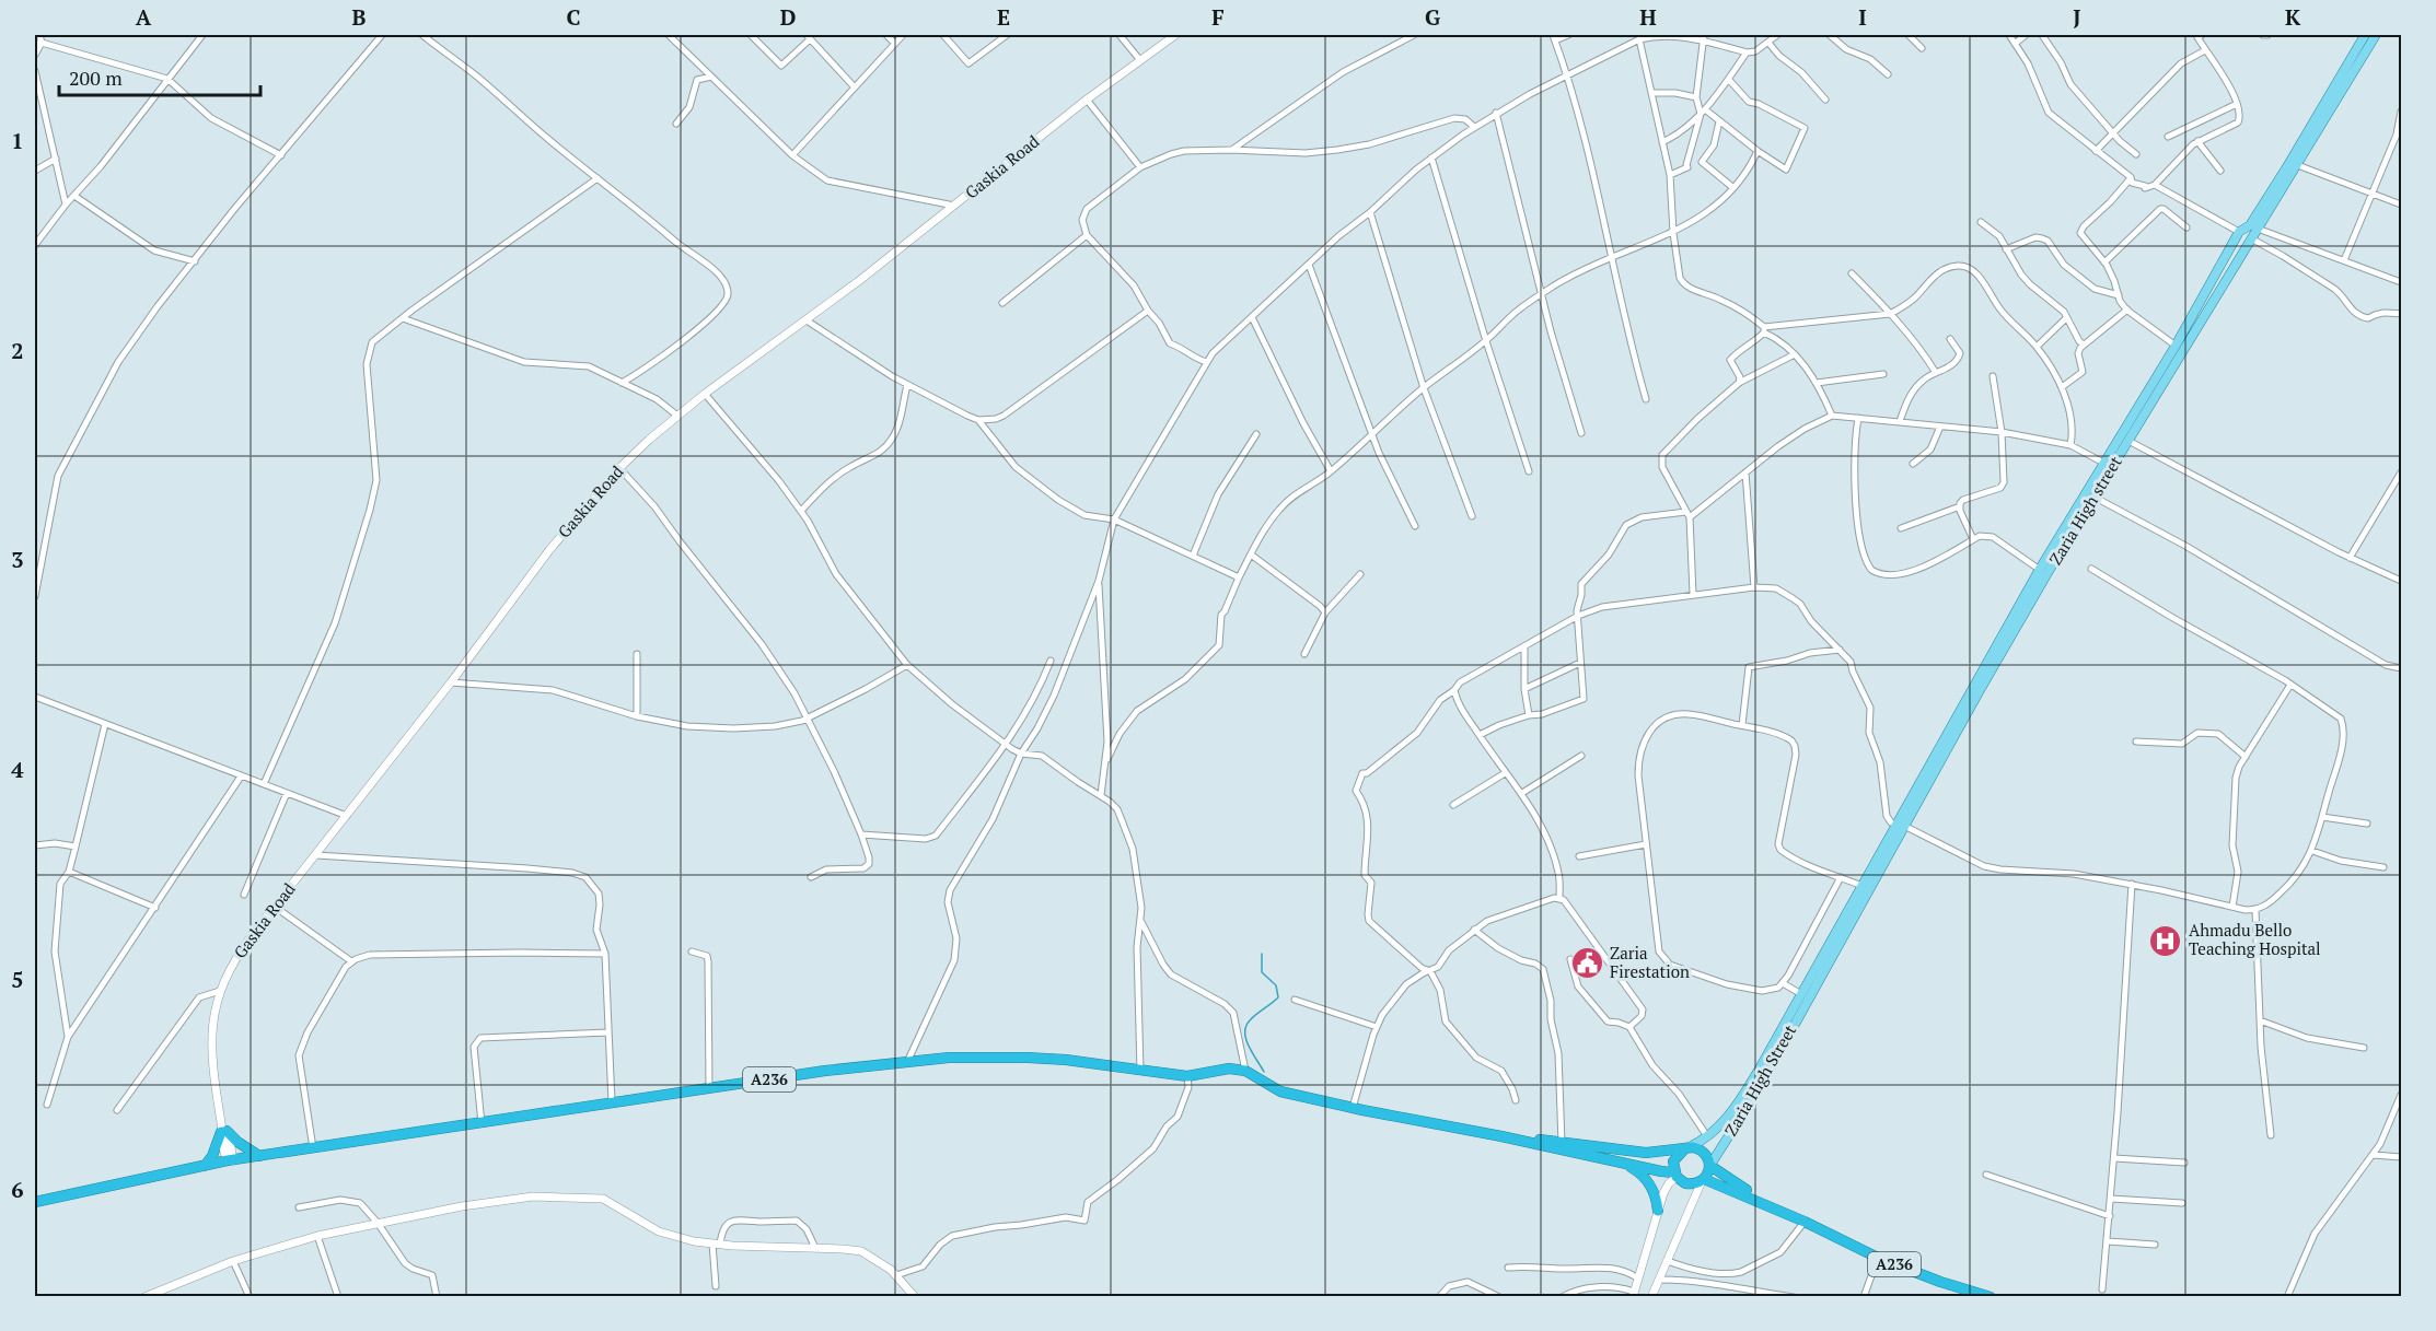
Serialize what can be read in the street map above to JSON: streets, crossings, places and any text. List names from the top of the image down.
{
  "streets": {
    "highway": ["A236"],
    "main road": ["Gaskia Road", "Zaria High street", "Zaria High Street"]
  },
  "crossings": [
    ["Gaskia Road", "A236"],
    ["Zaria High street", "Zaria High Street"],
    ["A236", "Zaria High Street"]
  ],
  "places": {
    "hospital": ["Ahmadu Bello Teaching Hospital"],
    "public building": ["Zaria Firestation"]
  },
  "scale_bar": "200 m",
  "grid": {
    "columns": [
      "A",
      "B",
      "C",
      "D",
      "E",
      "F",
      "G",
      "H",
      "I",
      "J",
      "K"
    ],
    "rows": [
      "1",
      "2",
      "3",
      "4",
      "5",
      "6"
    ]
  }
}
